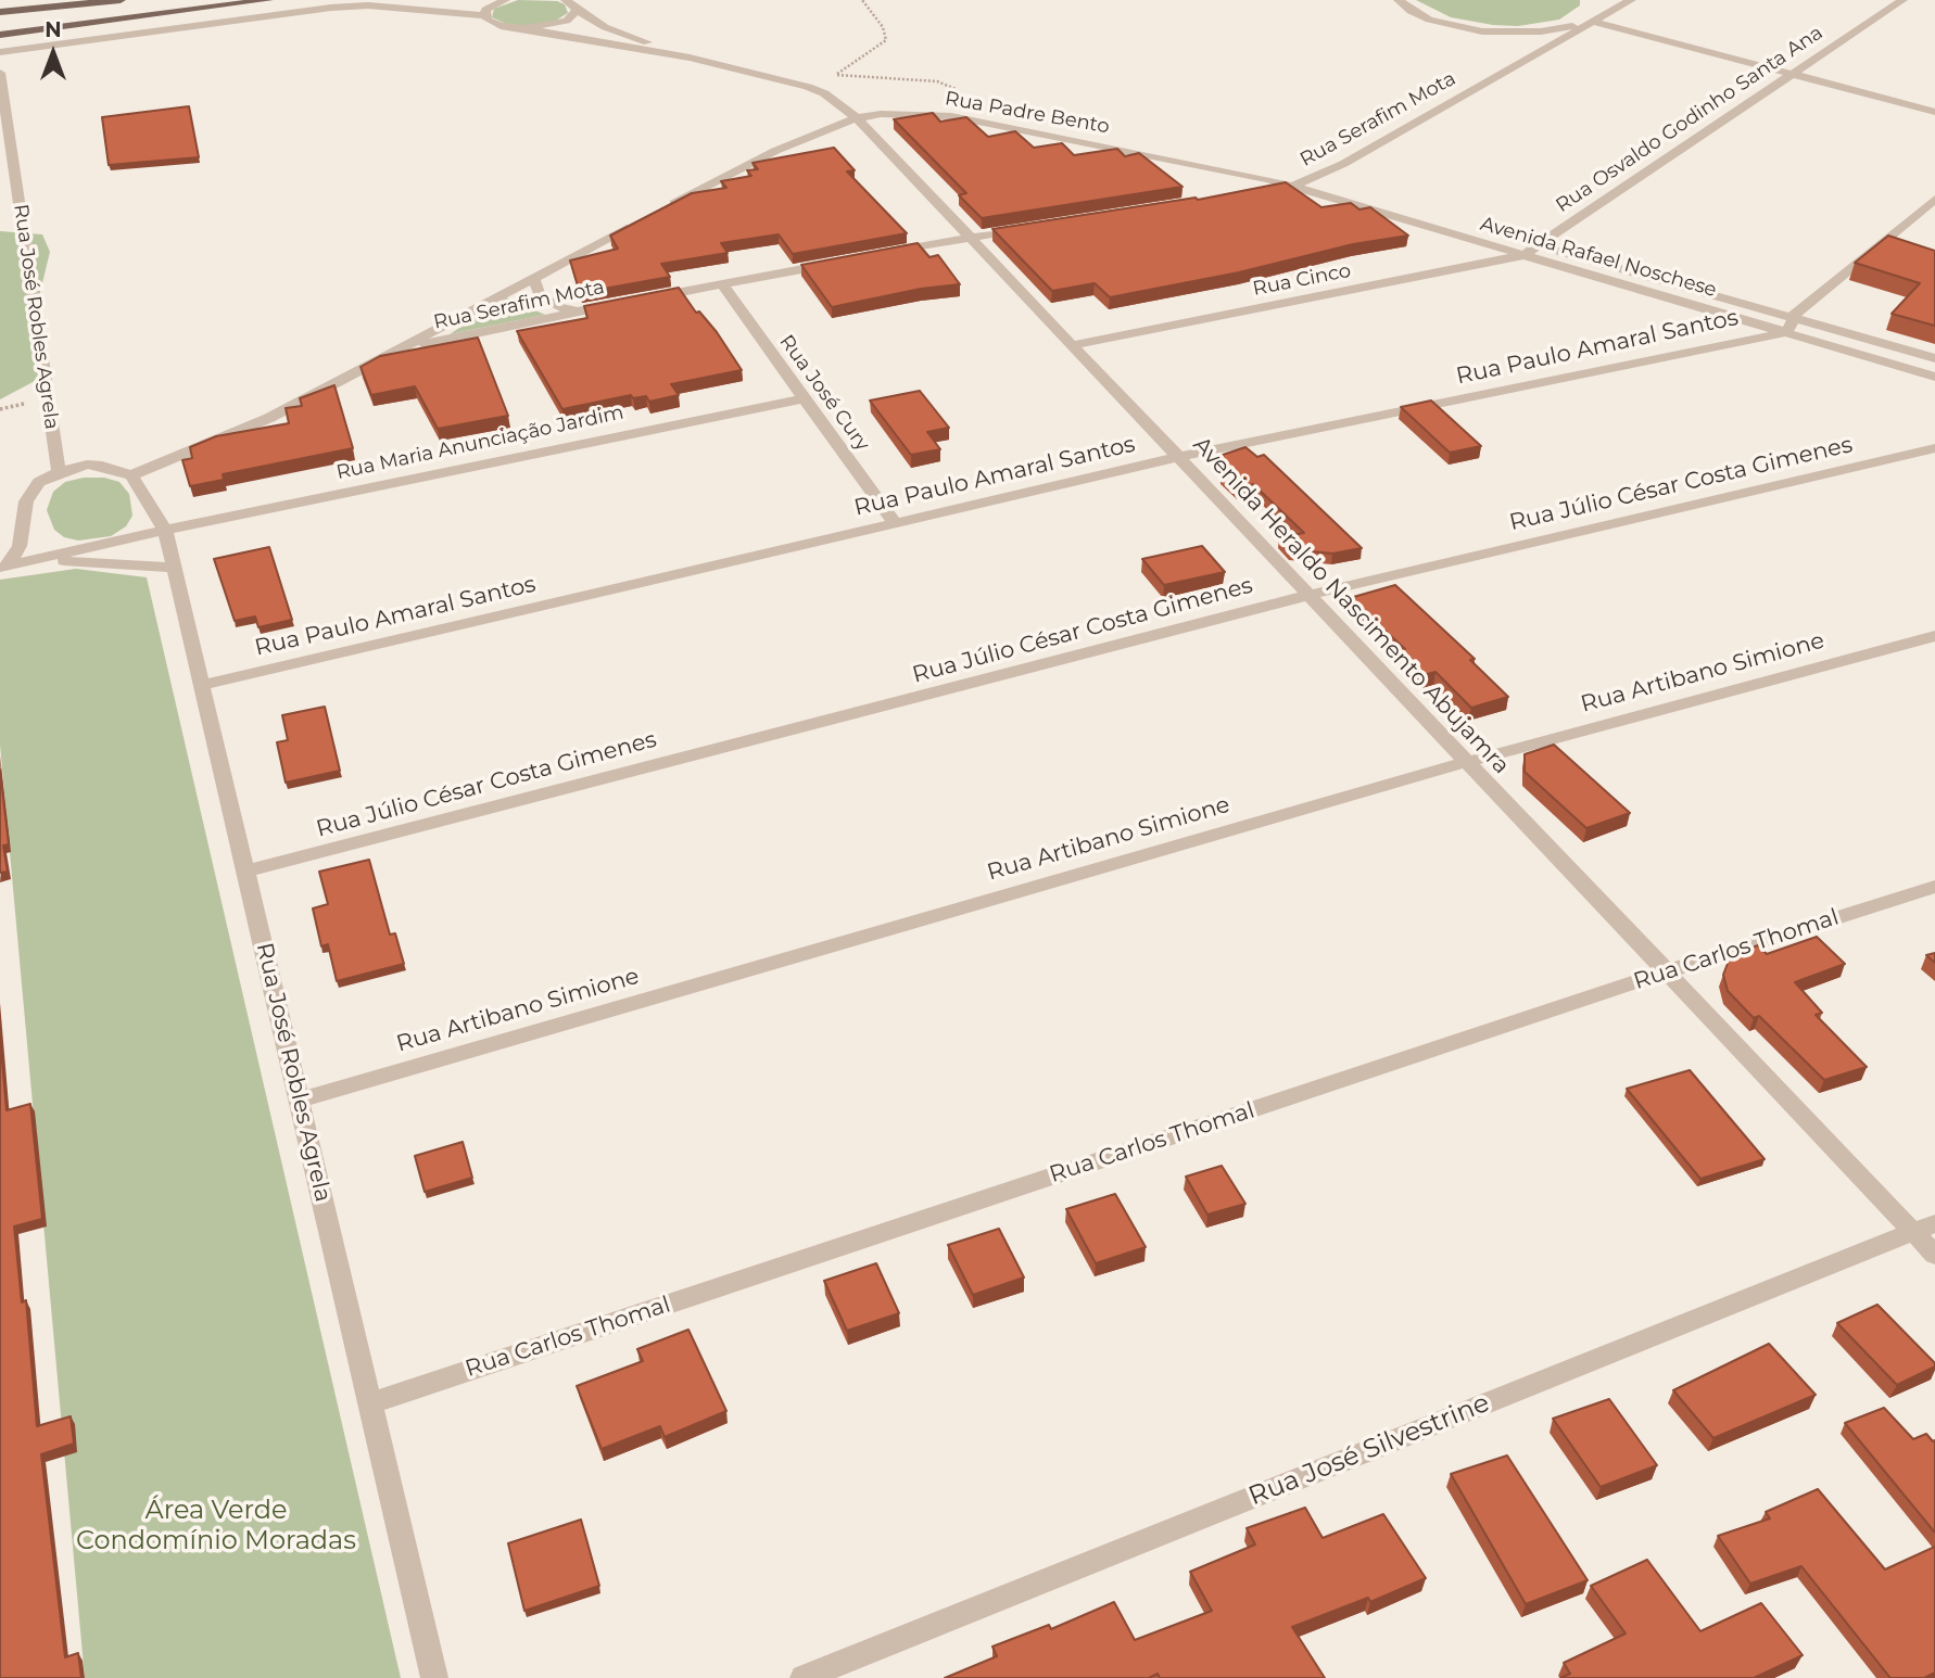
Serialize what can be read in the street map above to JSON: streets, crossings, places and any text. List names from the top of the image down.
{
  "streets": {
    "street": [
      "Rua Padre Bento",
      "Rua Serafim Mota",
      "Rua Osvaldo Godinho Santa Ana",
      "Avenida Rafael Noschese",
      "Rua Cinco",
      "Rua José Robles Agrela",
      "Rua Paulo Amaral Santos",
      "Rua José Cury",
      "Rua Maria Anunciação Jardim",
      "Rua Júlio César Costa Gimenes",
      "Avenida Heraldo Nascimento Abujamra",
      "Rua Artibano Simione",
      "Rua Carlos Thomal",
      "Rua José Silvestrine"
    ]
  },
  "crossings": [
    ["Rua Padre Bento", "Rua Serafim Mota"],
    ["Rua Padre Bento", "Avenida Rafael Noschese"],
    ["Rua Padre Bento", "Rua José Robles Agrela"],
    ["Rua Padre Bento", "Avenida Heraldo Nascimento Abujamra"],
    ["Rua Serafim Mota", "Avenida Rafael Noschese"],
    ["Rua Osvaldo Godinho Santa Ana", "Avenida Rafael Noschese"],
    ["Rua Osvaldo Godinho Santa Ana", "Rua Cinco"],
    ["Avenida Rafael Noschese", "Rua Cinco"],
    ["Avenida Rafael Noschese", "Rua Paulo Amaral Santos"],
    ["Rua Cinco", "Avenida Heraldo Nascimento Abujamra"],
    ["Rua José Robles Agrela", "Rua Paulo Amaral Santos"],
    ["Rua José Robles Agrela", "Rua Maria Anunciação Jardim"],
    ["Rua José Robles Agrela", "Rua Júlio César Costa Gimenes"],
    ["Rua José Robles Agrela", "Rua Artibano Simione"],
    ["Rua José Robles Agrela", "Rua Carlos Thomal"],
    ["Rua Paulo Amaral Santos", "Rua José Cury"],
    ["Rua Paulo Amaral Santos", "Avenida Heraldo Nascimento Abujamra"],
    ["Rua José Cury", "Rua Maria Anunciação Jardim"],
    ["Rua Júlio César Costa Gimenes", "Avenida Heraldo Nascimento Abujamra"],
    ["Avenida Heraldo Nascimento Abujamra", "Rua Artibano Simione"],
    ["Avenida Heraldo Nascimento Abujamra", "Rua Carlos Thomal"],
    ["Avenida Heraldo Nascimento Abujamra", "Rua José Silvestrine"]
  ],
  "parks": ["Área Verde Condomínio Moradas"],
  "north": "top"
}
